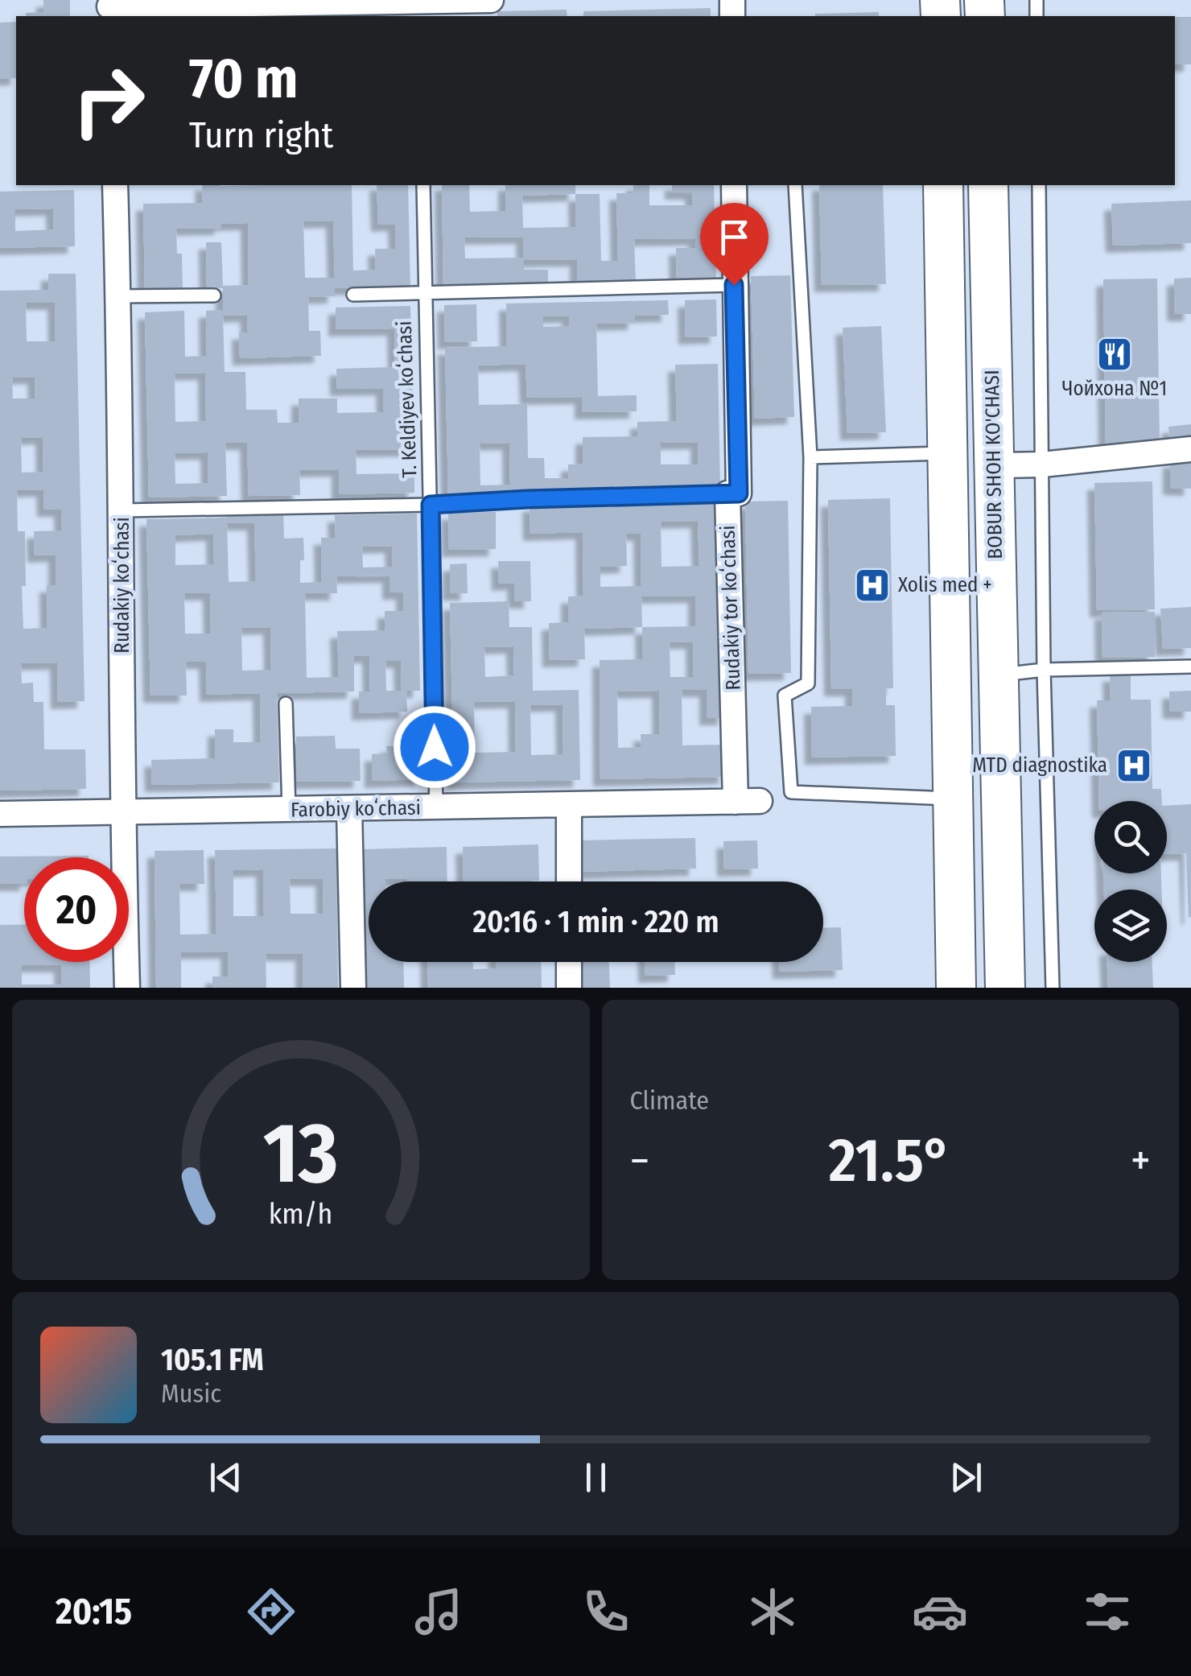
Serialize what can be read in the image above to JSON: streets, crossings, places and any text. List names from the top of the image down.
{
  "streets": {
    "main road": ["BOBUR SHOH KO'CHASI"],
    "street": ["Rudakiy koʻchasi", "Rudakiy tor koʻchasi", "Farobiy koʻchasi"],
    "lane": ["T. Keldiyev koʻchasi"]
  },
  "crossings": [
    ["T. Keldiyev koʻchasi", "Farobiy koʻchasi"],
    ["Rudakiy koʻchasi", "Farobiy koʻchasi"],
    ["Rudakiy tor koʻchasi", "Farobiy koʻchasi"]
  ],
  "places": {
    "restaurant": ["Чойхона №1"],
    "hospital": ["Xolis med +", "MTD diagnostika"]
  },
  "page": {
    "turn": ["70 m", "Turn right"],
    "limit": "20",
    "trip": "20:16 · 1 min · 220 m",
    "tile": "Climate",
    "heat": ["−", "21.5°", "+"],
    "song": ["105.1 FM", "Music"],
    "tabs": "20:15",
    "gauge": ["13", "km/h"]
  }
}
